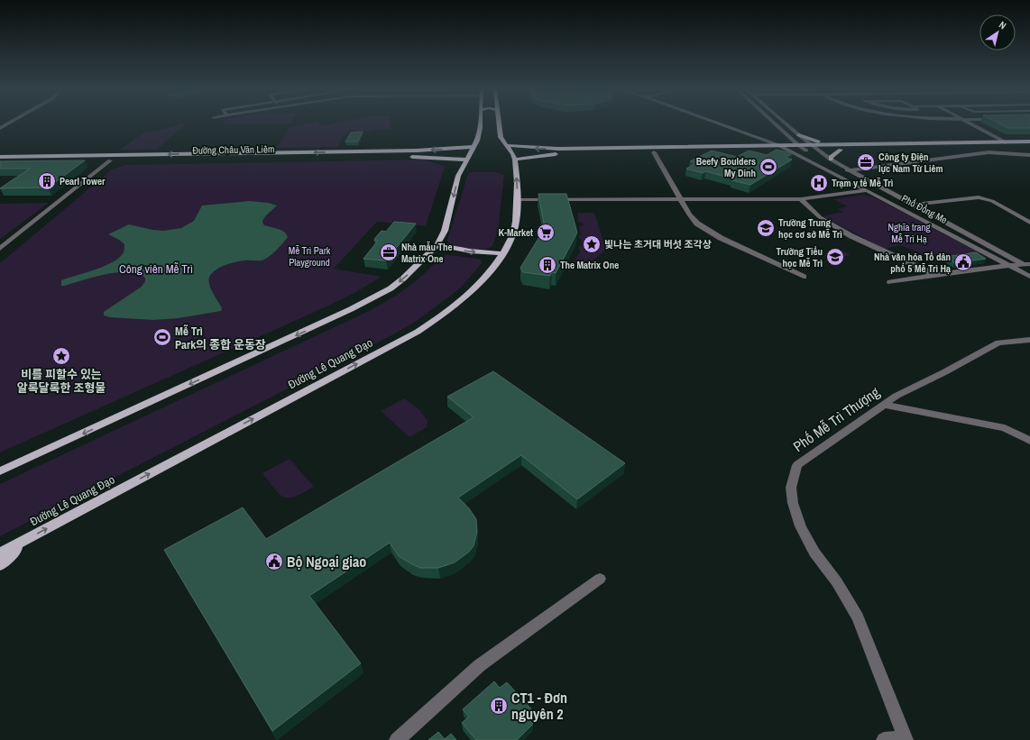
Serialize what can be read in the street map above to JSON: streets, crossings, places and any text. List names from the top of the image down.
{
  "streets": {
    "main road": ["Đường Châu Văn Liêm", "Đường Lê Quang Đạo"],
    "street": ["Phố Đồng Me", "Phố Mễ Trì Thượng"]
  },
  "parks": ["Nghĩa trang Mễ Trì Hạ", "Mễ Trì Park Playground", "Công viên Mễ Trì"],
  "places": {
    "office": ["Công ty Điện lực Nam Từ Liêm", "Nhà mẫu The Matrix One"],
    "sports": ["Beefy Boulders My Dinh", "Mễ Trì Park의 종합 운동장"],
    "building": ["Pearl Tower", "The Matrix One", "CT1 - Đơn nguyên 2"],
    "hospital": ["Trạm y tế Mễ Trì"],
    "school or university": ["Trường Trung học cơ sở Mễ Trì", "Trường Tiểu học Mễ Trì"],
    "supermarket": ["K-Market"],
    "place": ["빛나는 초거대 버섯 조각상", "비를 피할수 있는 알록달록한 조형물"],
    "public building": ["Nhà văn hóa Tổ dân phố 5 Mễ Trì Hạ", "Bộ Ngoại giao"]
  },
  "north": "top right"
}
